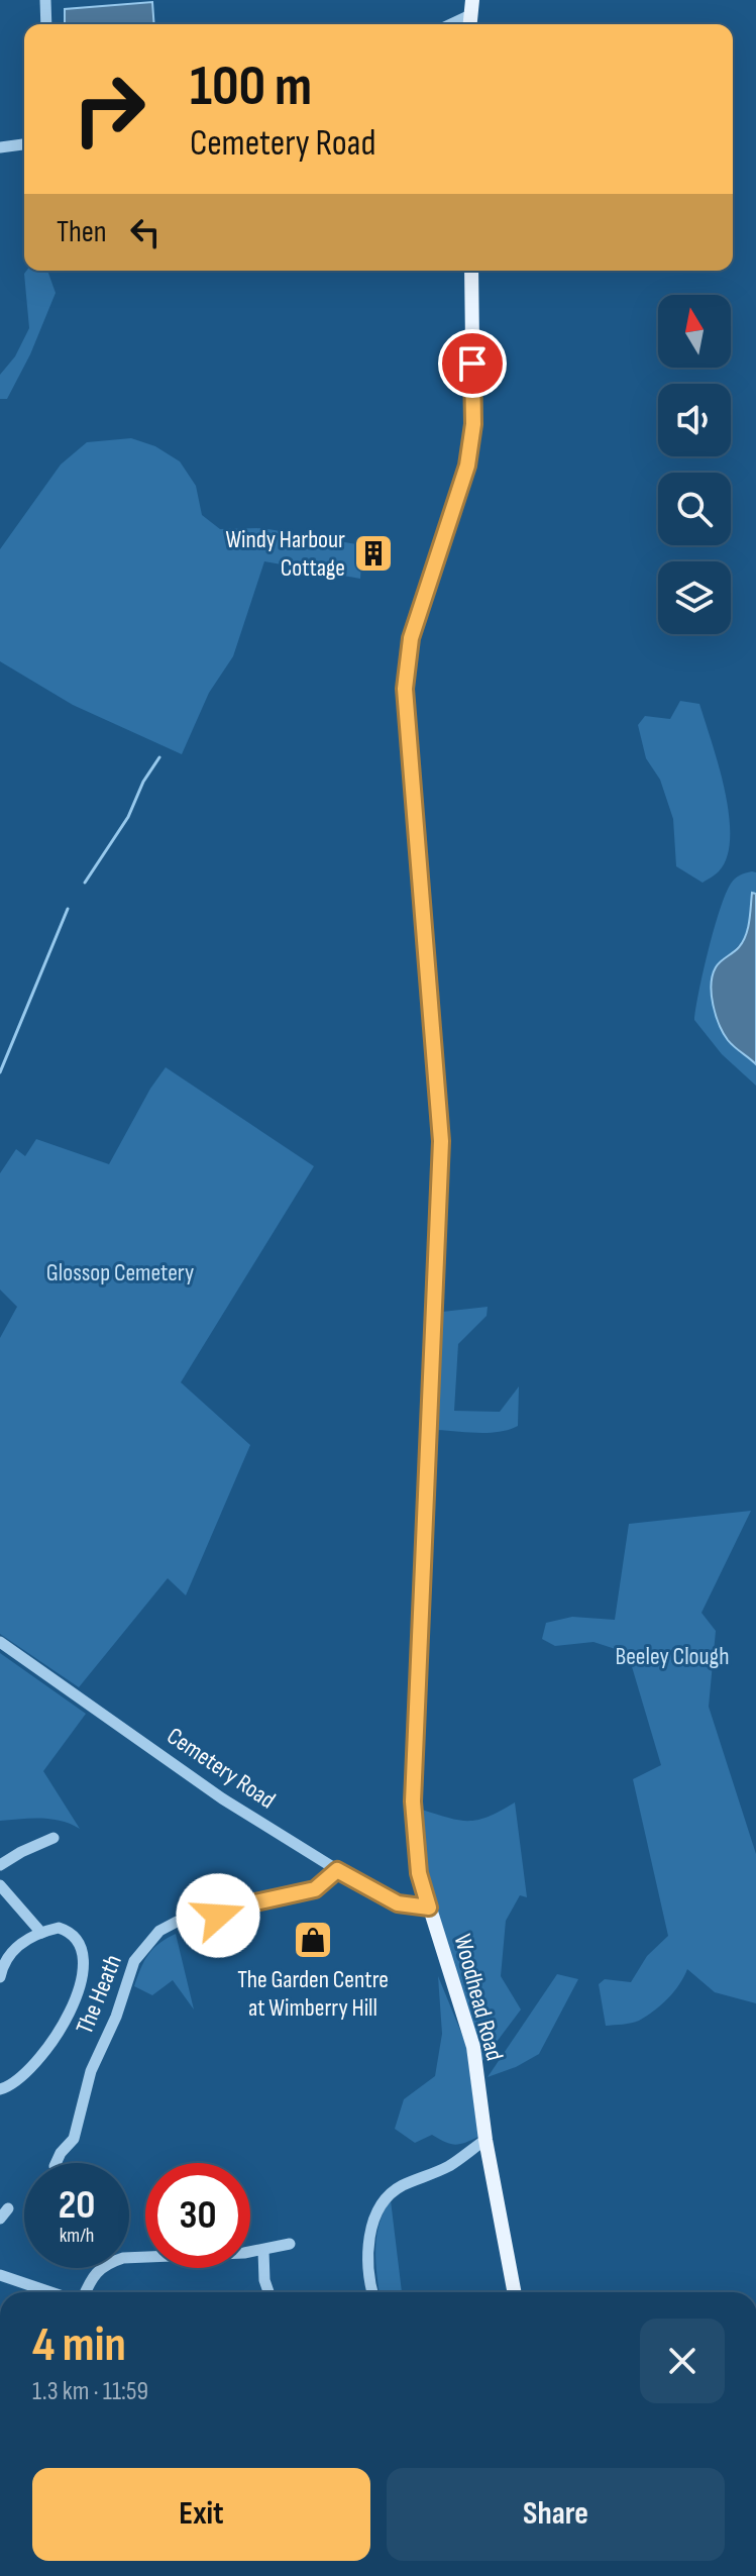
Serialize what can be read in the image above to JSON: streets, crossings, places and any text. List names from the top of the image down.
{
  "streets": {
    "main road": ["Woodhead Road"],
    "street": ["Cemetery Road", "The Heath"]
  },
  "crossings": [
    ["Cemetery Road", "The Heath"],
    ["Cemetery Road", "Woodhead Road"]
  ],
  "parks": ["Glossop Cemetery", "Beeley Clough"],
  "places": {
    "building": ["Windy Harbour Cottage"],
    "shop": ["The Garden Centre at Wimberry Hill"]
  },
  "north": "top",
  "page": {
    "turn": ["100 m", "Cemetery Road"],
    "then": "Then",
    "speed": "20 km/h",
    "limit": "30",
    "heading": ["4 min", "1.3 km · 11:59"],
    "buttons": ["Exit", "Share"]
  }
}
